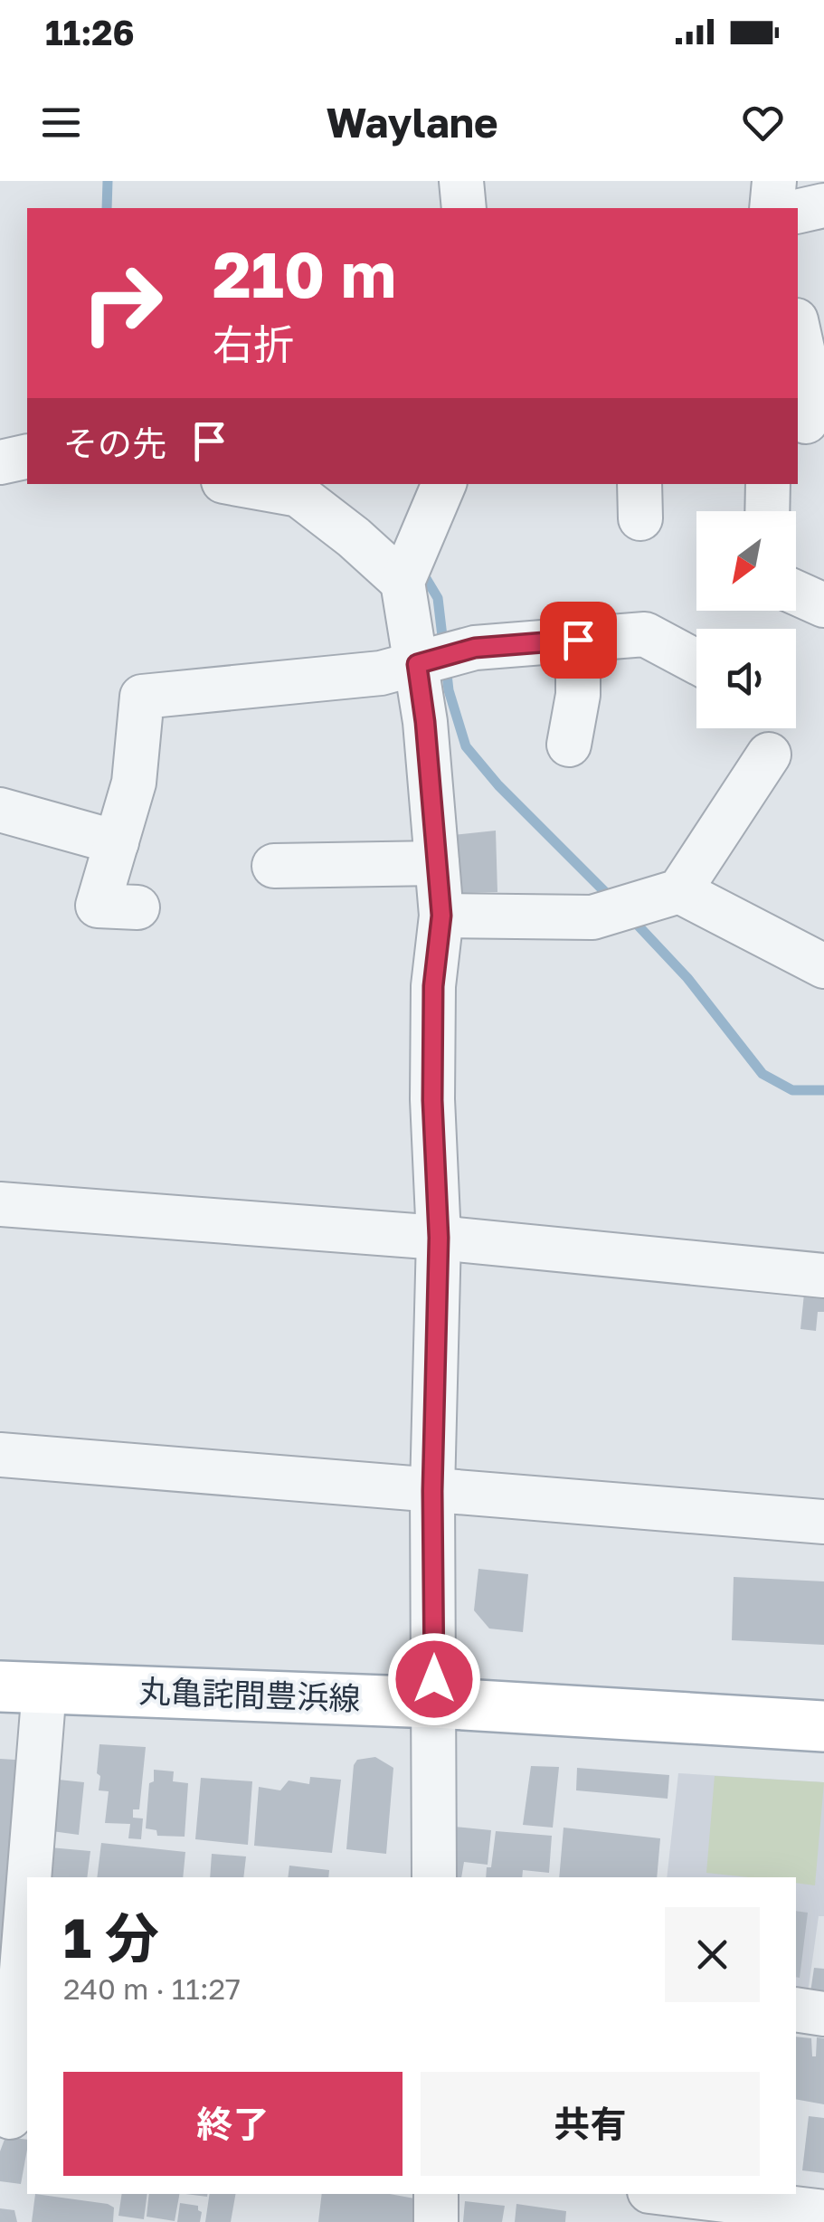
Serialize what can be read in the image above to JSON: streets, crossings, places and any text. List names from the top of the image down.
{
  "streets": {
    "main road": ["丸亀詫間豊浜線"]
  },
  "north": "bottom left",
  "page": {
    "status": "11:26",
    "header": "Waylane",
    "turn": ["210 m", "右折"],
    "then": "その先",
    "heading": ["1 分", "240 m · 11:27"],
    "buttons": ["終了", "共有"]
  }
}
